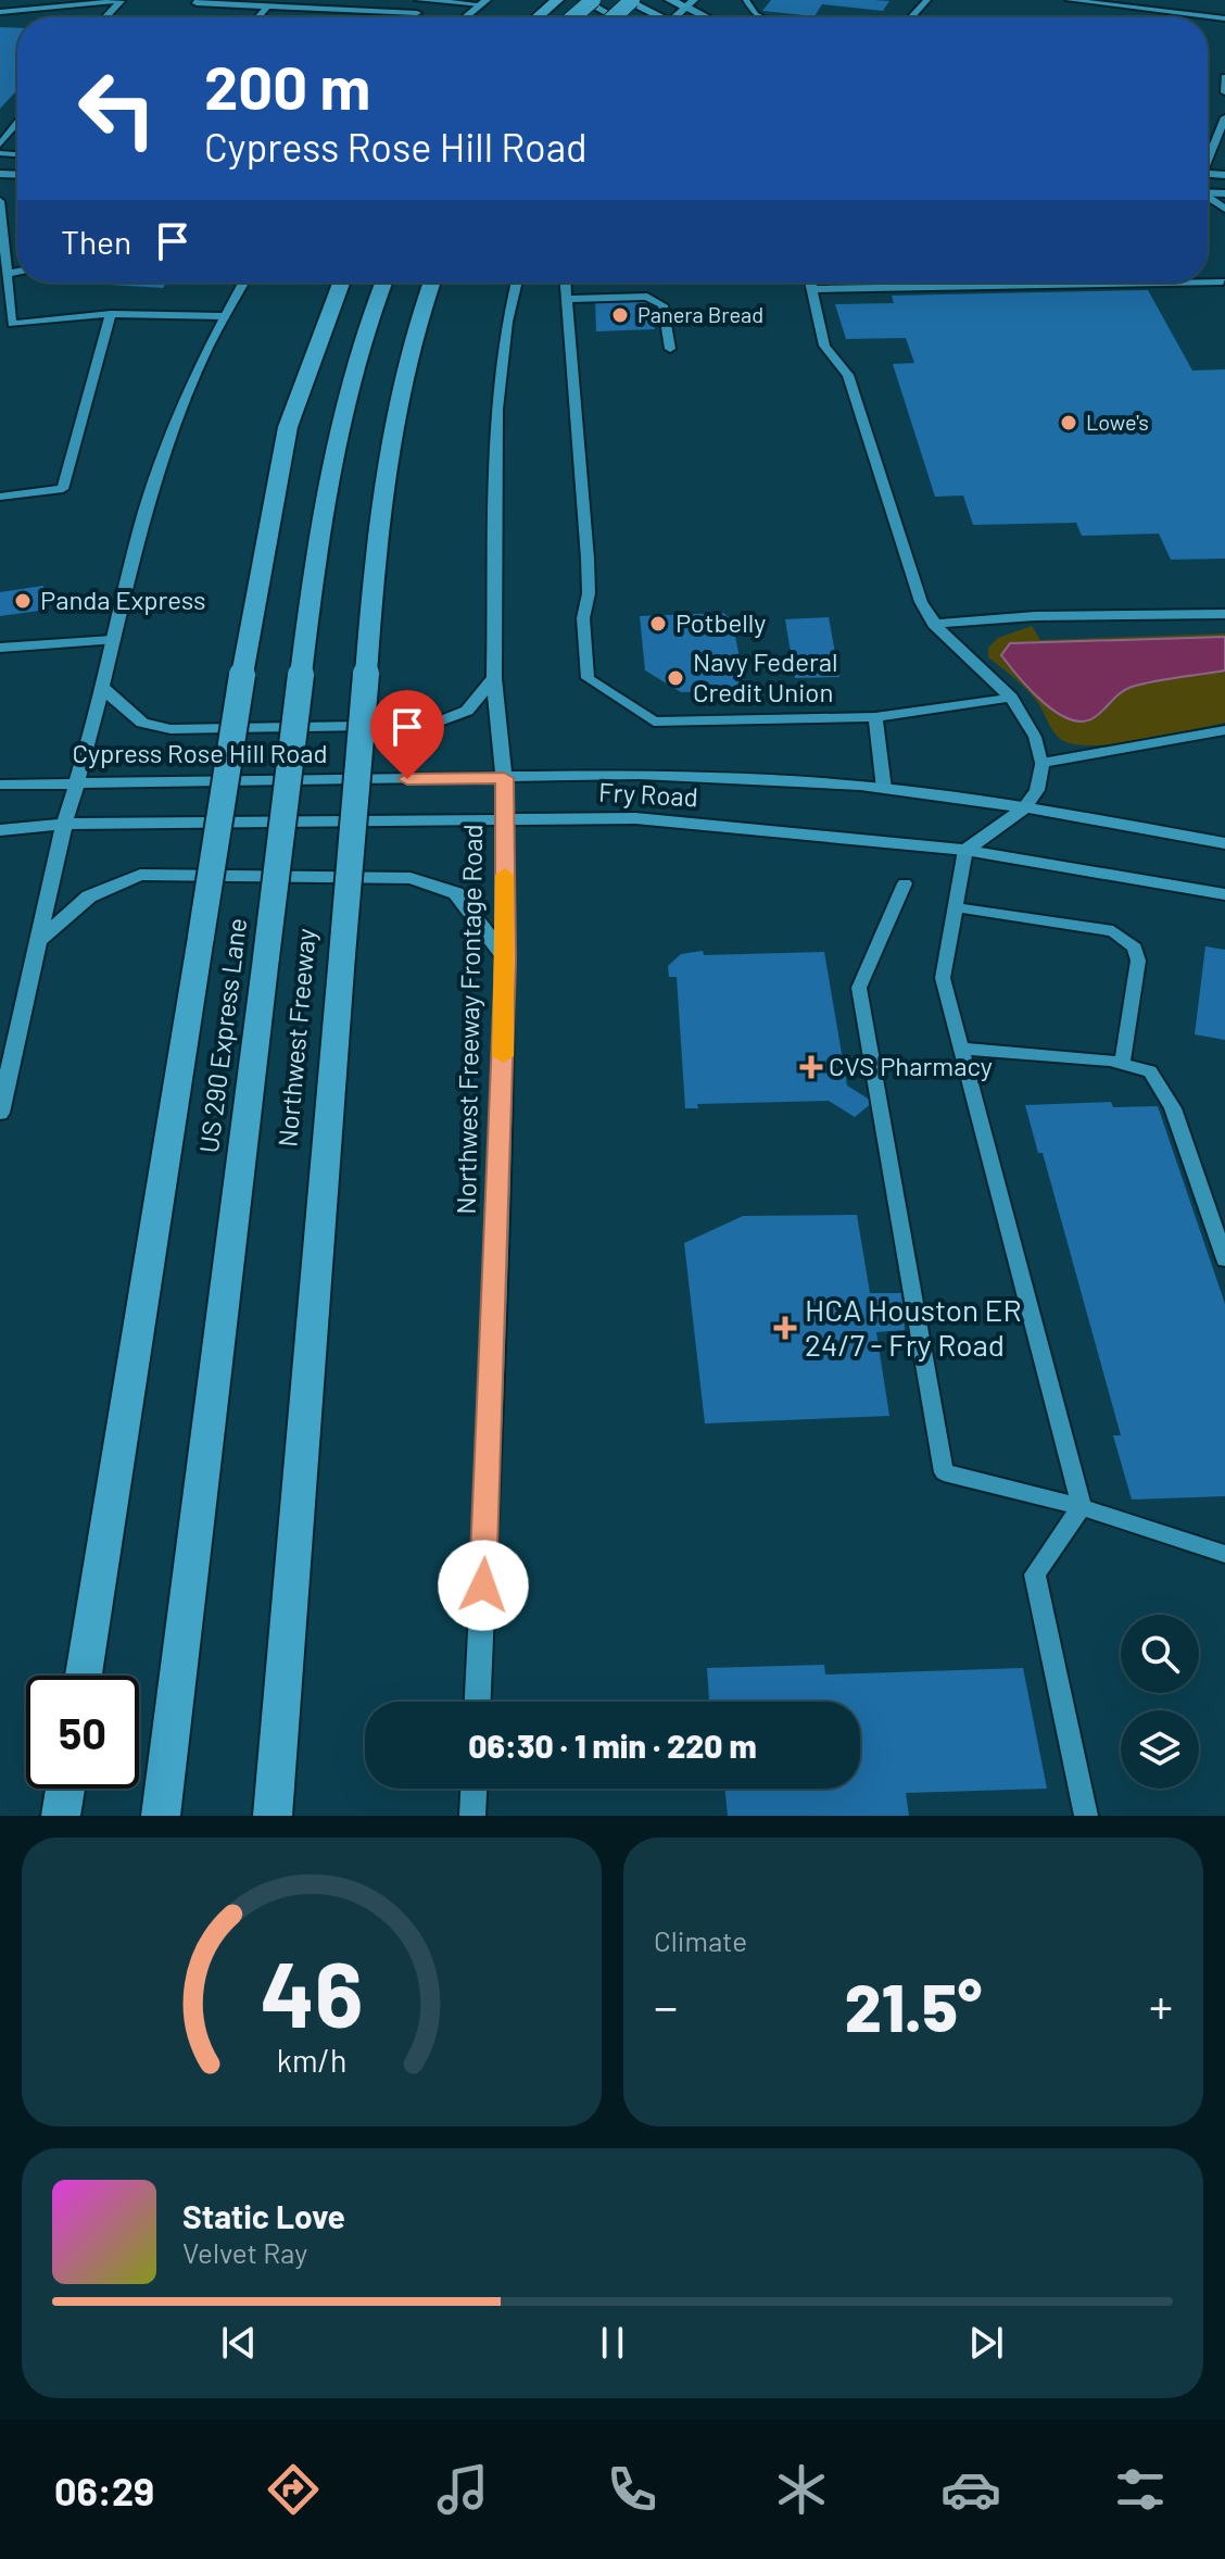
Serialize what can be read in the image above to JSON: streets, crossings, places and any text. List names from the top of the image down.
{
  "streets": {
    "highway": ["US 290 Express Lane", "Northwest Freeway"],
    "main road": ["Cypress Rose Hill Road", "Fry Road", "Northwest Freeway Frontage Road"]
  },
  "crossings": [
    ["Cypress Rose Hill Road", "Fry Road"],
    ["Cypress Rose Hill Road", "Northwest Freeway Frontage Road"],
    ["Fry Road", "Northwest Freeway Frontage Road"]
  ],
  "places": {
    "other": [
      "Panera Bread",
      "Lowe's",
      "Panda Express",
      "Potbelly",
      "Navy Federal Credit Union"
    ],
    "health": ["CVS Pharmacy", "HCA Houston ER 24/7 - Fry Road"]
  },
  "page": {
    "turn": ["200 m", "Cypress Rose Hill Road"],
    "then": "Then",
    "limit": "50",
    "trip": "06:30 · 1 min · 220 m",
    "tile": "Climate",
    "heat": ["−", "21.5°", "+"],
    "song": ["Static Love", "Velvet Ray"],
    "tabs": "06:29",
    "gauge": ["46", "km/h"]
  }
}
